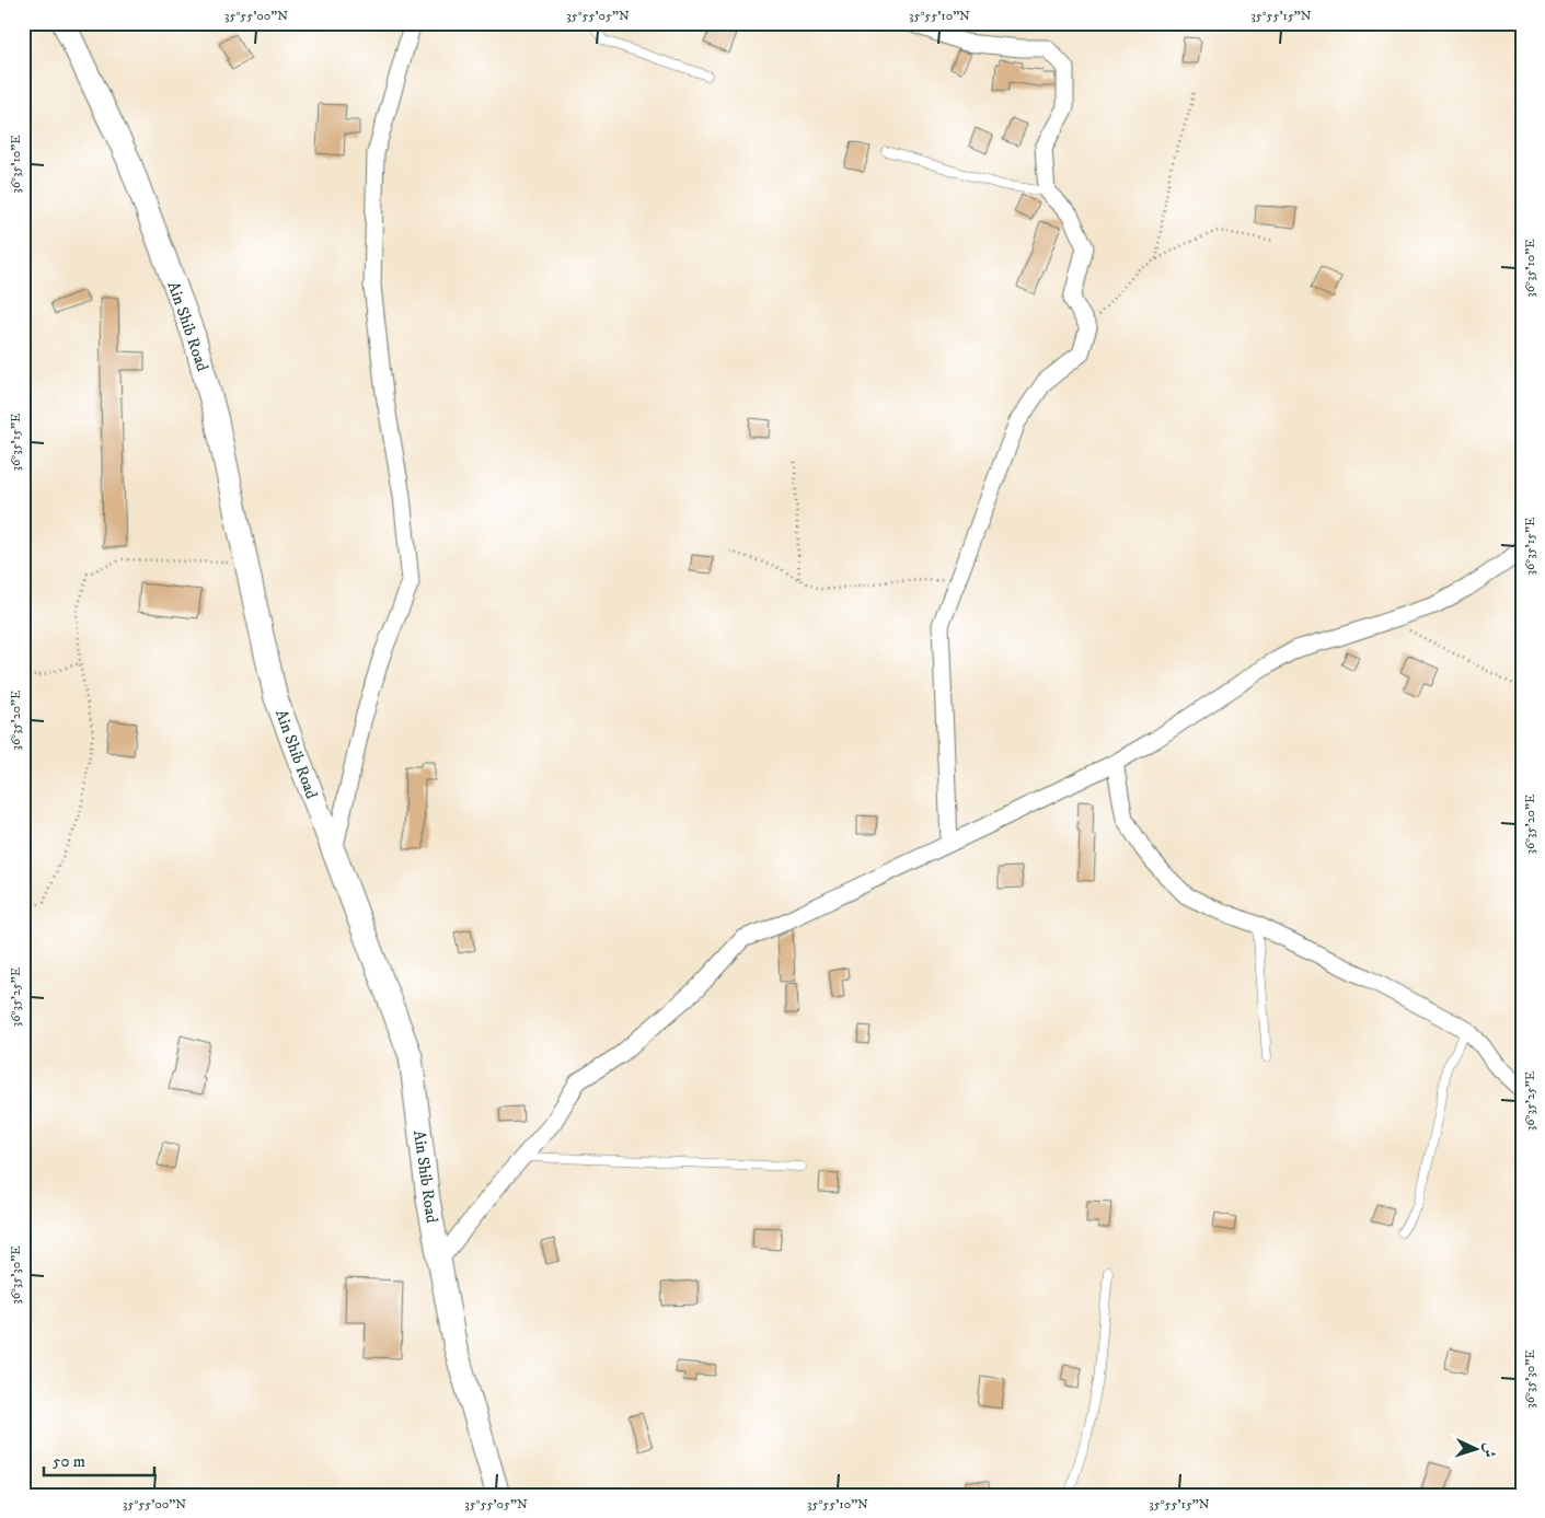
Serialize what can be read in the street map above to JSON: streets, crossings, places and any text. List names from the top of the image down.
{
  "streets": {
    "main road": ["Ain Shib Road"]
  },
  "scale_bar": "50 m",
  "north": "right",
  "coordinates": [
    "35°55'00\"N",
    "35°55'05\"N",
    "35°55'10\"N",
    "35°55'15\"N",
    "36°35'10\"E",
    "36°35'15\"E",
    "36°35'20\"E",
    "36°35'25\"E",
    "36°35'30\"E"
  ]
}
